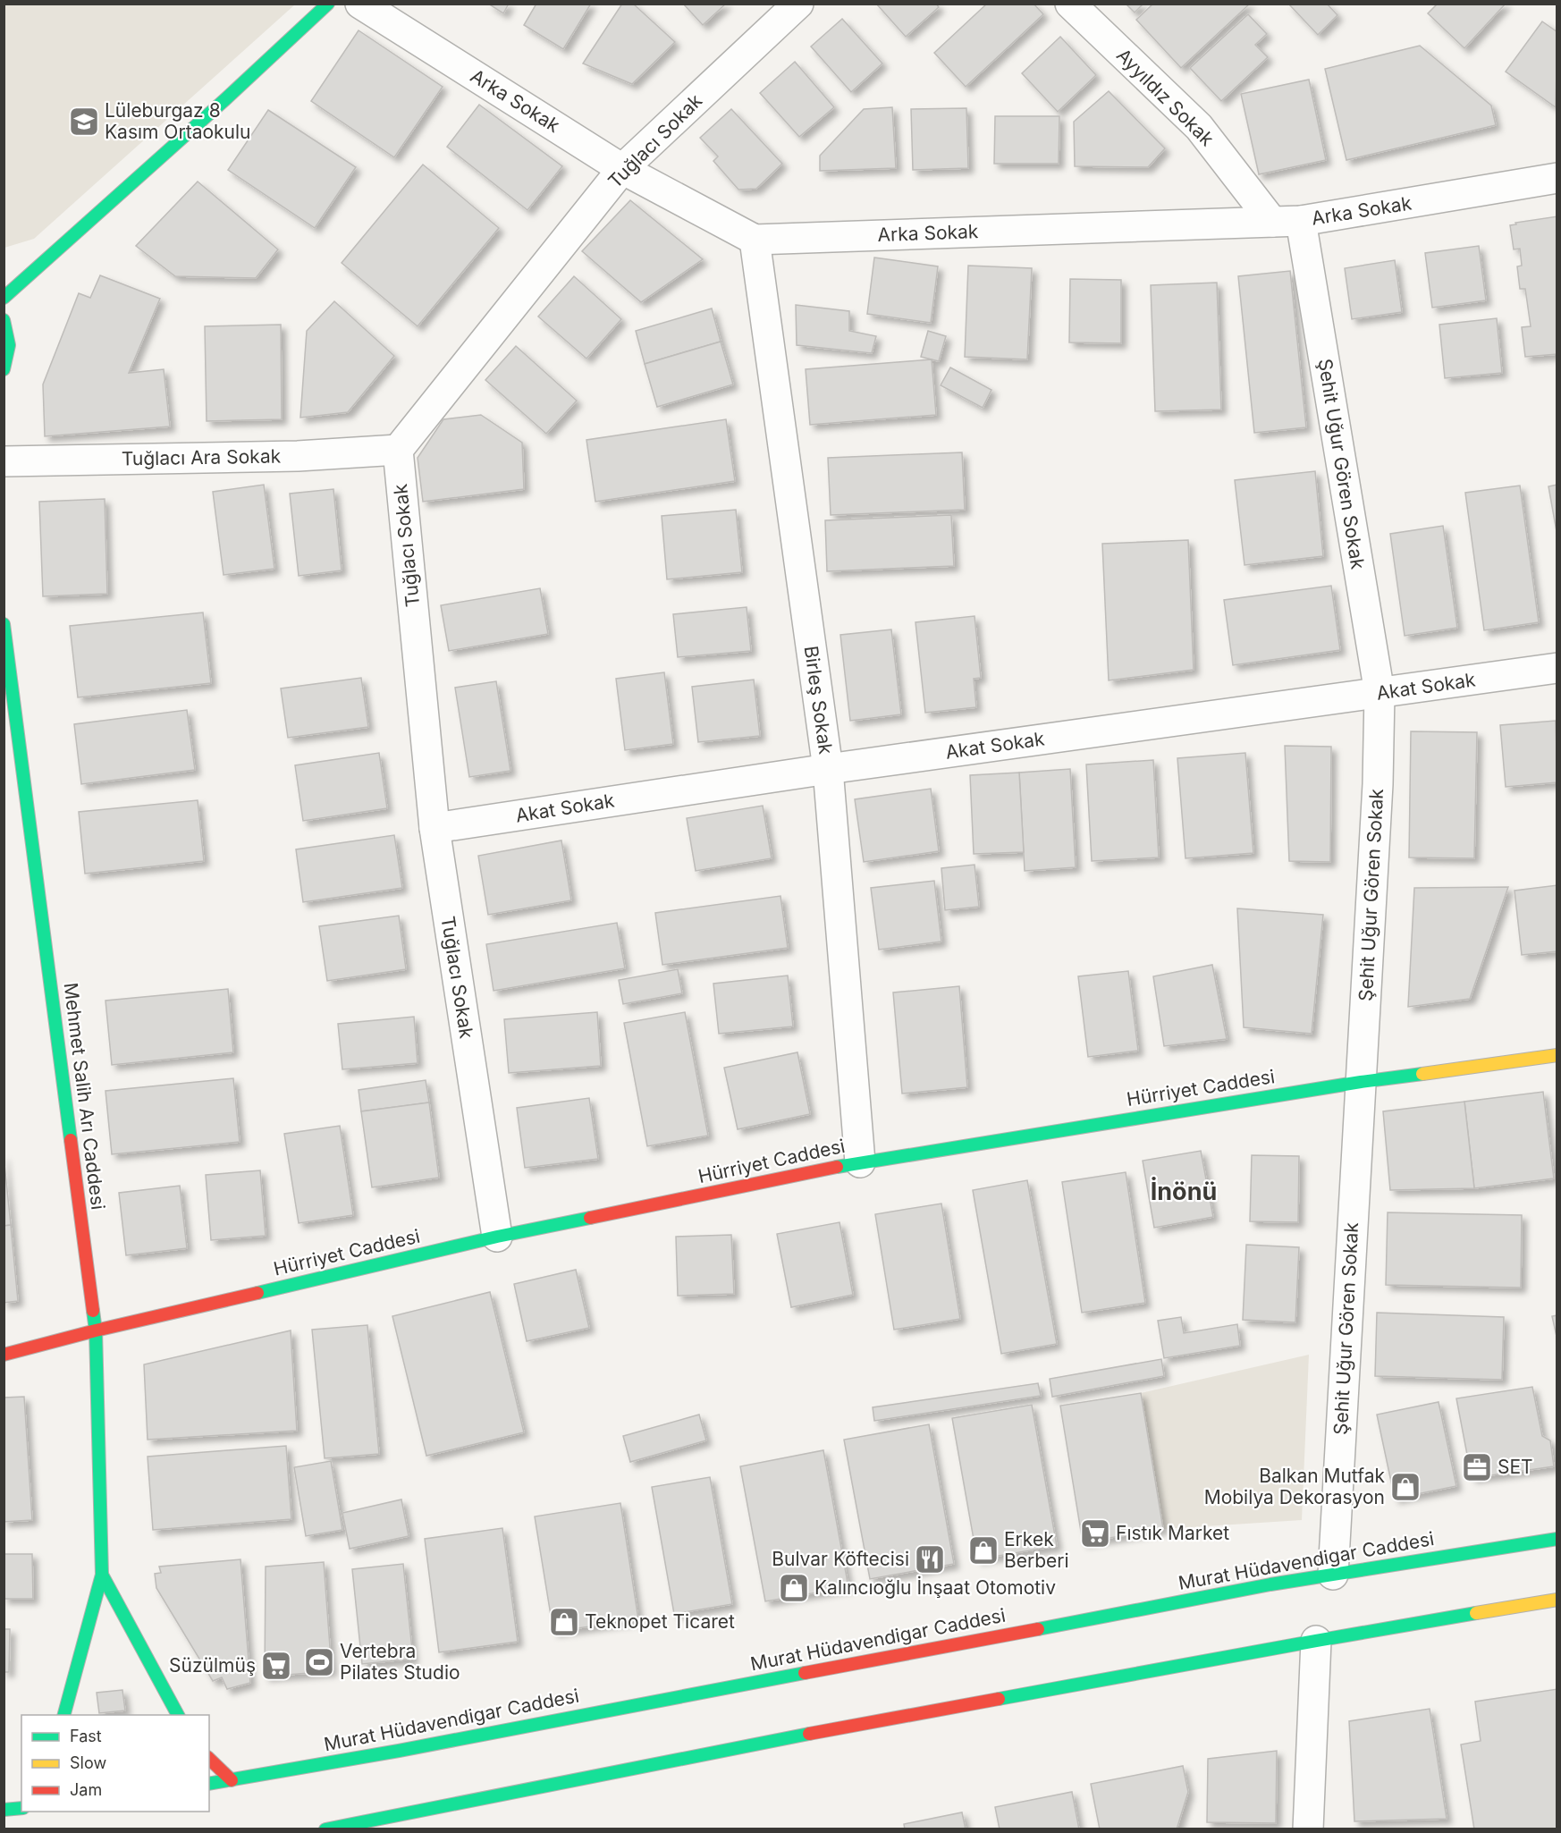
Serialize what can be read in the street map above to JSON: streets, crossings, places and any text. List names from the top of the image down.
{
  "streets": {
    "main road": ["Hürriyet Caddesi", "Mehmet Salih Arı Caddesi", "Murat Hüdavendigar Caddesi"],
    "street": [
      "Ayyıldız Sokak",
      "Arka Sokak",
      "Tuğlacı Sokak",
      "Tuğlacı Ara Sokak",
      "Şehit Uğur Gören Sokak",
      "Akat Sokak",
      "Birleş Sokak"
    ]
  },
  "crossings": [
    ["Ayyıldız Sokak", "Arka Sokak"],
    ["Ayyıldız Sokak", "Şehit Uğur Gören Sokak"],
    ["Arka Sokak", "Tuğlacı Sokak"],
    ["Arka Sokak", "Şehit Uğur Gören Sokak"],
    ["Arka Sokak", "Birleş Sokak"],
    ["Tuğlacı Sokak", "Tuğlacı Ara Sokak"],
    ["Tuğlacı Sokak", "Akat Sokak"],
    ["Tuğlacı Sokak", "Hürriyet Caddesi"],
    ["Şehit Uğur Gören Sokak", "Akat Sokak"],
    ["Şehit Uğur Gören Sokak", "Hürriyet Caddesi"],
    ["Şehit Uğur Gören Sokak", "Murat Hüdavendigar Caddesi"],
    ["Akat Sokak", "Birleş Sokak"],
    ["Birleş Sokak", "Hürriyet Caddesi"],
    ["Hürriyet Caddesi", "Mehmet Salih Arı Caddesi"]
  ],
  "districts": ["İnönü"],
  "places": {
    "school or university": ["Lüleburgaz 8 Kasım Ortaokulu"],
    "office": ["SET"],
    "shop": [
      "Balkan Mutfak Mobilya Dekorasyon",
      "Erkek Berberi",
      "Kalıncıoğlu İnşaat Otomotiv",
      "Teknopet Ticaret"
    ],
    "supermarket": ["Fıstık Market", "Süzülmüş"],
    "restaurant": ["Bulvar Köftecisi"],
    "sports": ["Vertebra Pilates Studio"]
  },
  "legend": ["Fast", "Slow", "Jam"]
}
